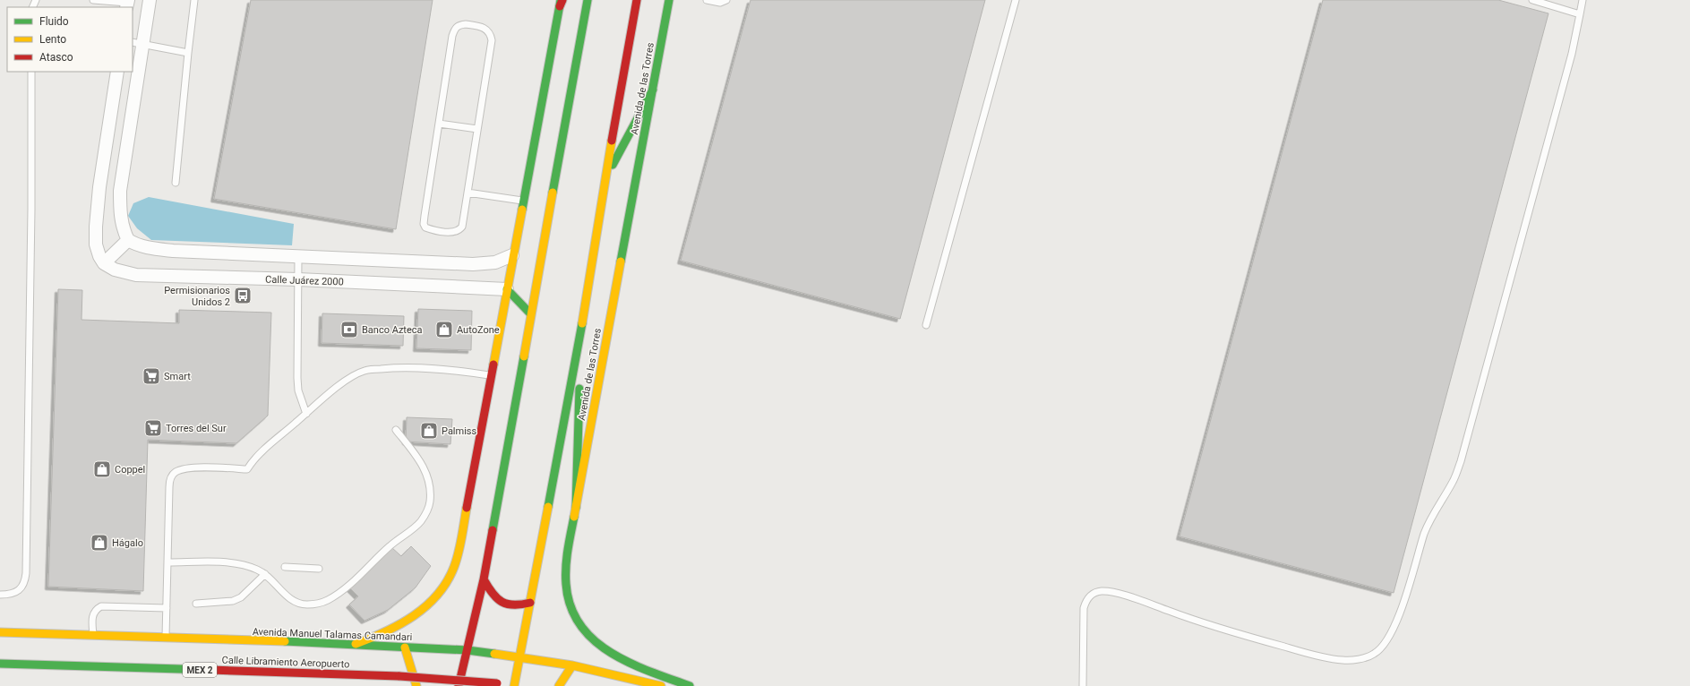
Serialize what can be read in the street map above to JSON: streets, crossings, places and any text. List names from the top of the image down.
{
  "streets": {
    "main road": [
      "Avenida de las Torres",
      "Avenida Manuel Talamas Camandari",
      "Calle Libramiento Aeropuerto",
      "MEX 2"
    ],
    "street": ["Calle Juárez 2000"]
  },
  "crossings": [
    ["Avenida de las Torres", "Avenida Manuel Talamas Camandari"]
  ],
  "places": {
    "bus stop": ["Permisionarios Unidos 2"],
    "bank": ["Banco Azteca"],
    "shop": [
      "AutoZone",
      "Palmiss",
      "Coppel",
      "Hágalo"
    ],
    "supermarket": ["Smart", "Torres del Sur"]
  },
  "legend": ["Fluido", "Lento", "Atasco"]
}
